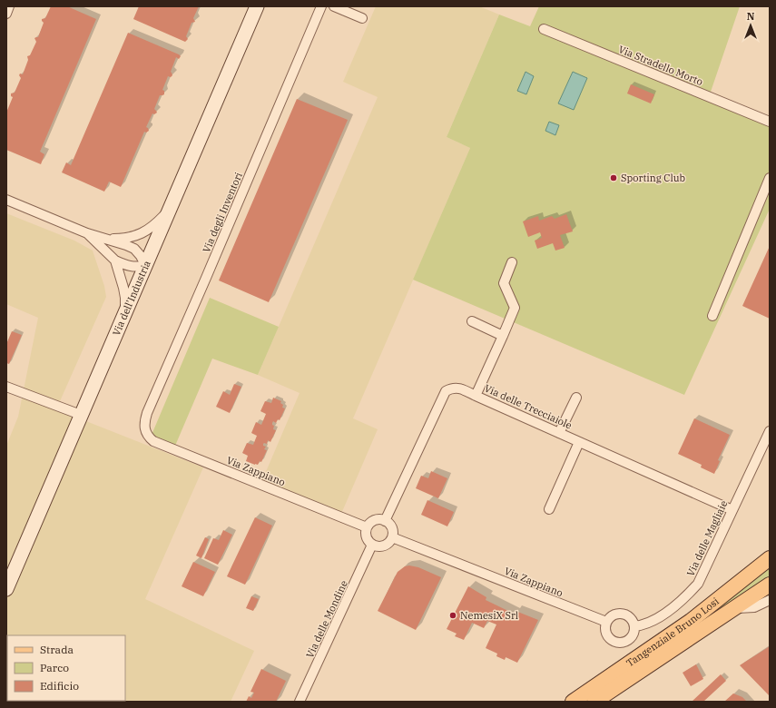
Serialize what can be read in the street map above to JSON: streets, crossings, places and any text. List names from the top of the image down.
{
  "streets": {
    "main road": ["Tangenziale Bruno Losi"],
    "street": [
      "Via Stradello Morto",
      "Via degli Inventori",
      "Via dell'Industria",
      "Via delle Trecciaiole",
      "Via Zappiano",
      "Via delle Magliaie",
      "Via delle Mondine"
    ]
  },
  "crossings": [
    ["Via degli Inventori", "Via Zappiano"],
    ["Via delle Trecciaiole", "Via Zappiano"],
    ["Via delle Trecciaiole", "Via delle Magliaie"],
    ["Via delle Trecciaiole", "Via delle Mondine"],
    ["Via Zappiano", "Via delle Magliaie"],
    ["Via Zappiano", "Via delle Mondine"]
  ],
  "places": ["Sporting Club", "NemesiX Srl"],
  "legend": ["Strada", "Parco", "Edificio"],
  "north": "top"
}
